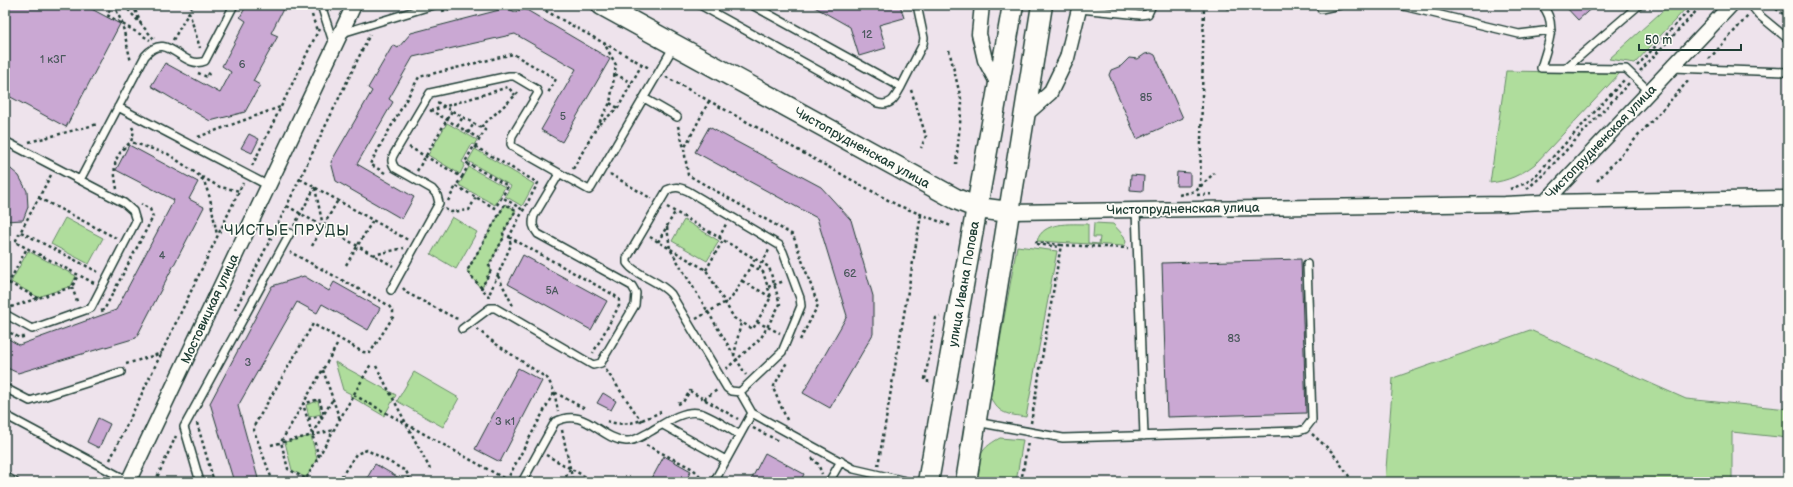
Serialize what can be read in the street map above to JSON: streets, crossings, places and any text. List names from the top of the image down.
{
  "streets": {
    "main road": ["Чистопрудненская улица", "улица Ивана Попова"],
    "street": ["Мостовицкая улица"]
  },
  "crossings": [
    ["Чистопрудненская улица", "улица Ивана Попова"]
  ],
  "districts": ["ЧИСТЫЕ ПРУДЫ"],
  "house_numbers": [
    "12",
    "1 к3Г",
    "6",
    "85",
    "5",
    "4",
    "62",
    "5А",
    "83",
    "3",
    "3 к1"
  ],
  "scale_bar": "50 m"
}
